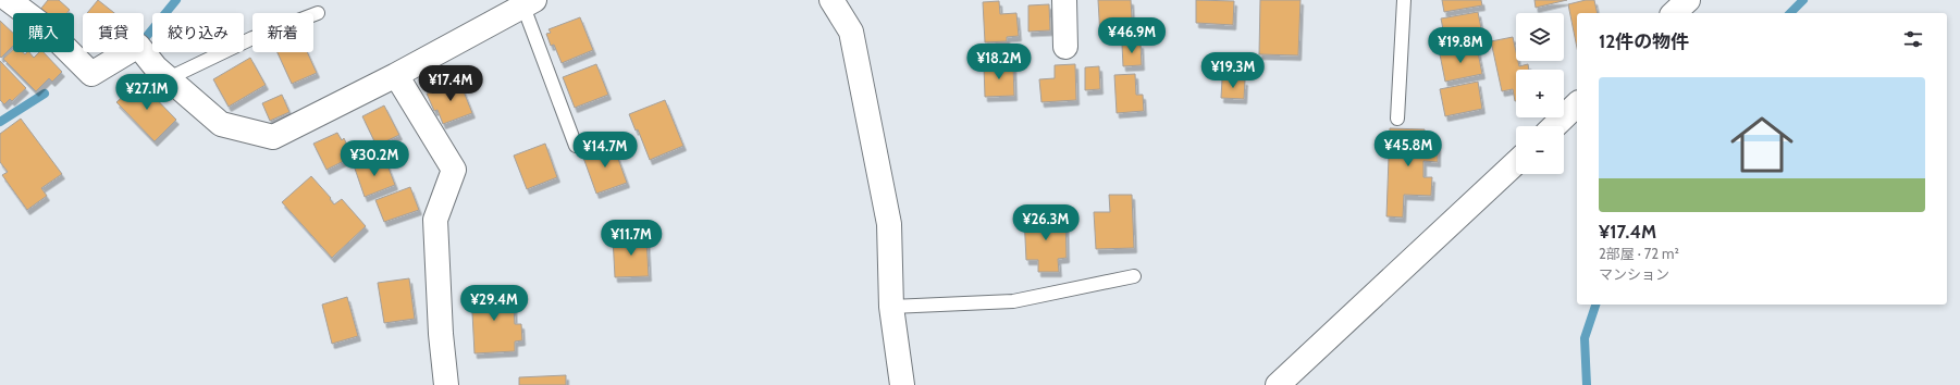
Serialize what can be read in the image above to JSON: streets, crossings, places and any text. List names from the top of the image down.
{
  "page": {
    "map_buttons": ["+", "−"],
    "chip": [
      "購入",
      "賃貸",
      "絞り込み",
      "新着"
    ],
    "heading": "12件の物件",
    "price": [
      "¥46.9M",
      "¥19.8M",
      "¥18.2M",
      "¥19.3M",
      "¥17.4M",
      "¥27.1M",
      "¥45.8M",
      "¥14.7M",
      "¥30.2M",
      "¥26.3M",
      "¥11.7M",
      "¥29.4M"
    ],
    "list": [
      {
        "name": "¥17.4M",
        "note": "2部屋 · 72 m² · マンション"
      }
    ]
  }
}
